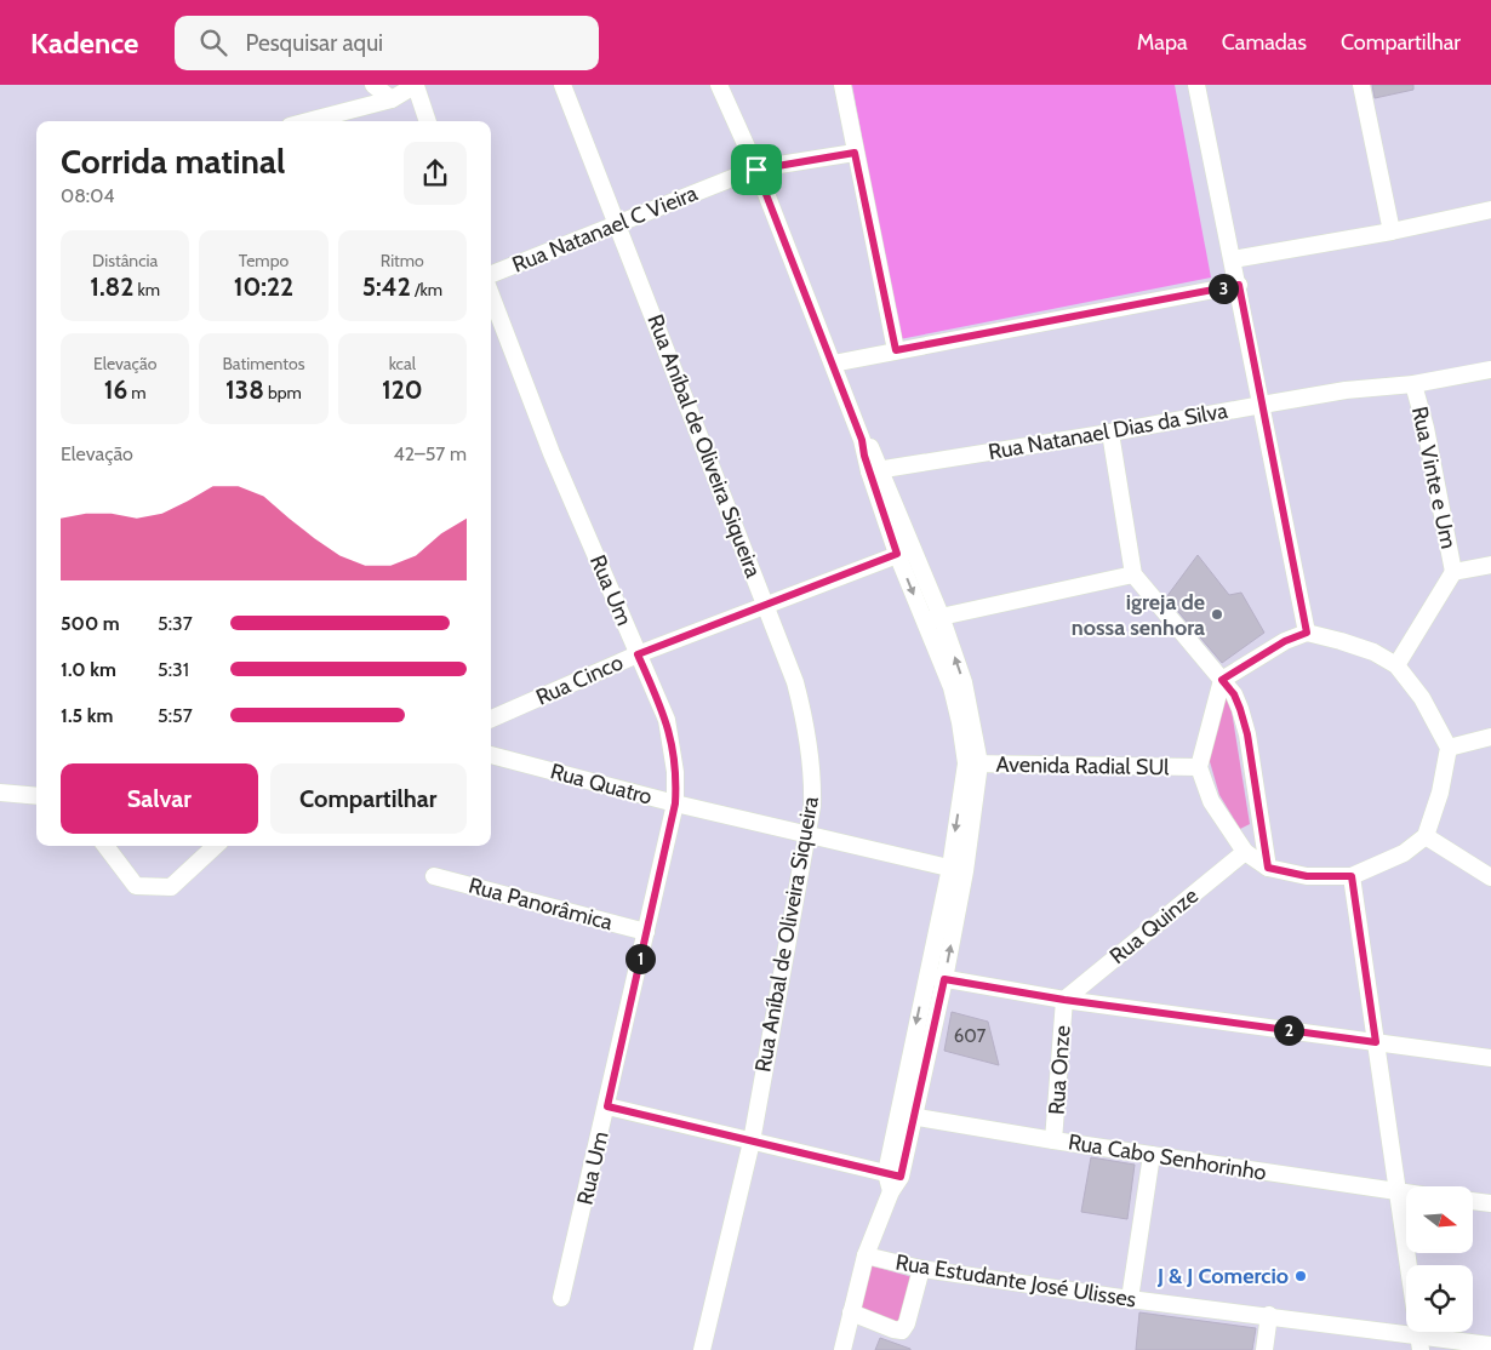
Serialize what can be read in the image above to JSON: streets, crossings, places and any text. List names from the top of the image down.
{
  "streets": {
    "street": [
      "Rua Natanael C Vieira",
      "Rua Natanael Dias da Silva",
      "Rua Aníbal de Oliveira Siqueira",
      "Rua Vinte e Um",
      "Rua Um",
      "Rua Cinco",
      "Avenida Radial SUl",
      "Rua Quatro",
      "Rua Panorâmica",
      "Rua Quinze",
      "Rua Onze",
      "Rua Cabo Senhorinho",
      "Rua Estudante José Ulisses"
    ]
  },
  "crossings": [
    ["Rua Natanael C Vieira", "Rua Aníbal de Oliveira Siqueira"],
    ["Rua Natanael Dias da Silva", "Rua Vinte e Um"],
    ["Rua Aníbal de Oliveira Siqueira", "Rua Cinco"],
    ["Rua Aníbal de Oliveira Siqueira", "Rua Quatro"],
    ["Rua Um", "Rua Cinco"],
    ["Rua Um", "Rua Quatro"],
    ["Rua Um", "Rua Panorâmica"],
    ["Rua Quinze", "Rua Onze"],
    ["Rua Onze", "Rua Cabo Senhorinho"]
  ],
  "places": ["igreja de nossa senhora", "J & J Comercio"],
  "house_numbers": ["607"],
  "north": "right",
  "page": {
    "header": "Kadence",
    "search": "Pesquisar aqui",
    "nav": ["Mapa", "Camadas", "Compartilhar"],
    "heading": ["Corrida matinal", "08:04"],
    "stats": [
      ["Distância", "1.82 km"],
      ["Tempo", "10:22"],
      ["Ritmo", "5:42 /km"],
      ["Elevação", "16 m"],
      ["Batimentos", "138 bpm"],
      ["kcal", "120"]
    ],
    "pins": ["3", "1", "2"],
    "chart": ["Elevação", "42–57 m"],
    "list": [
      {
        "name": "500 m",
        "note": "5:37"
      },
      {
        "name": "1.0 km",
        "note": "5:31"
      },
      {
        "name": "1.5 km",
        "note": "5:57"
      }
    ],
    "buttons": ["Salvar", "Compartilhar"]
  }
}
